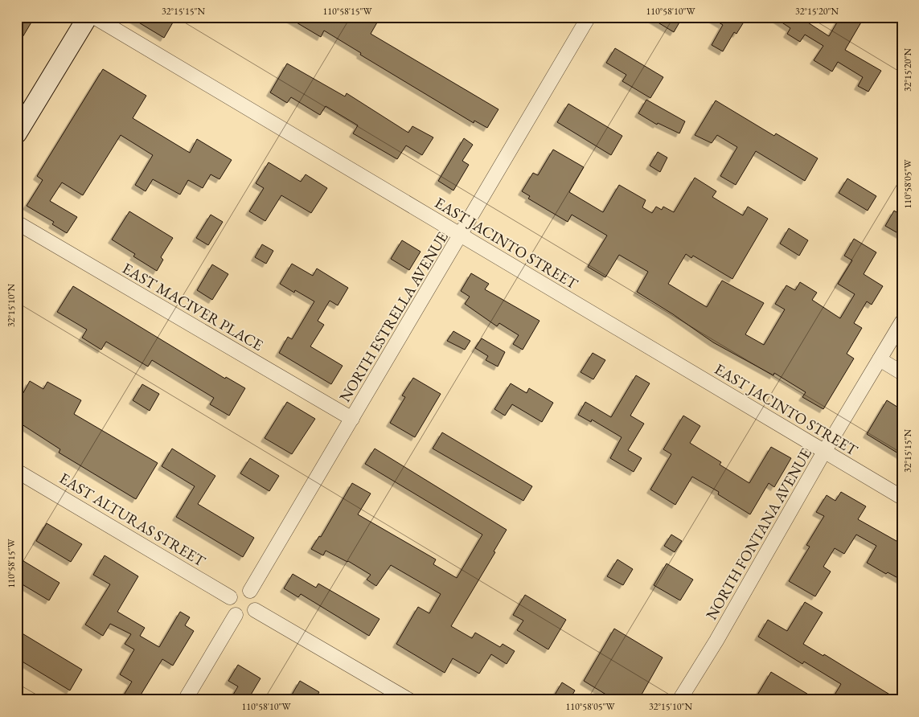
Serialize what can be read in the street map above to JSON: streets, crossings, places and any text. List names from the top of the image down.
{
  "streets": {
    "street": [
      "EAST JACINTO STREET",
      "EAST MACIVER PLACE",
      "NORTH ESTRELLA AVENUE",
      "EAST ALTURAS STREET",
      "NORTH FONTANA AVENUE"
    ]
  },
  "crossings": [
    ["EAST JACINTO STREET", "NORTH ESTRELLA AVENUE"],
    ["EAST JACINTO STREET", "NORTH FONTANA AVENUE"],
    ["EAST MACIVER PLACE", "NORTH ESTRELLA AVENUE"],
    ["NORTH ESTRELLA AVENUE", "EAST ALTURAS STREET"]
  ],
  "coordinates": [
    "32°15'15\"N",
    "110°58'15\"W",
    "110°58'10\"W",
    "32°15'20\"N",
    "110°58'05\"W",
    "32°15'10\"N"
  ]
}
